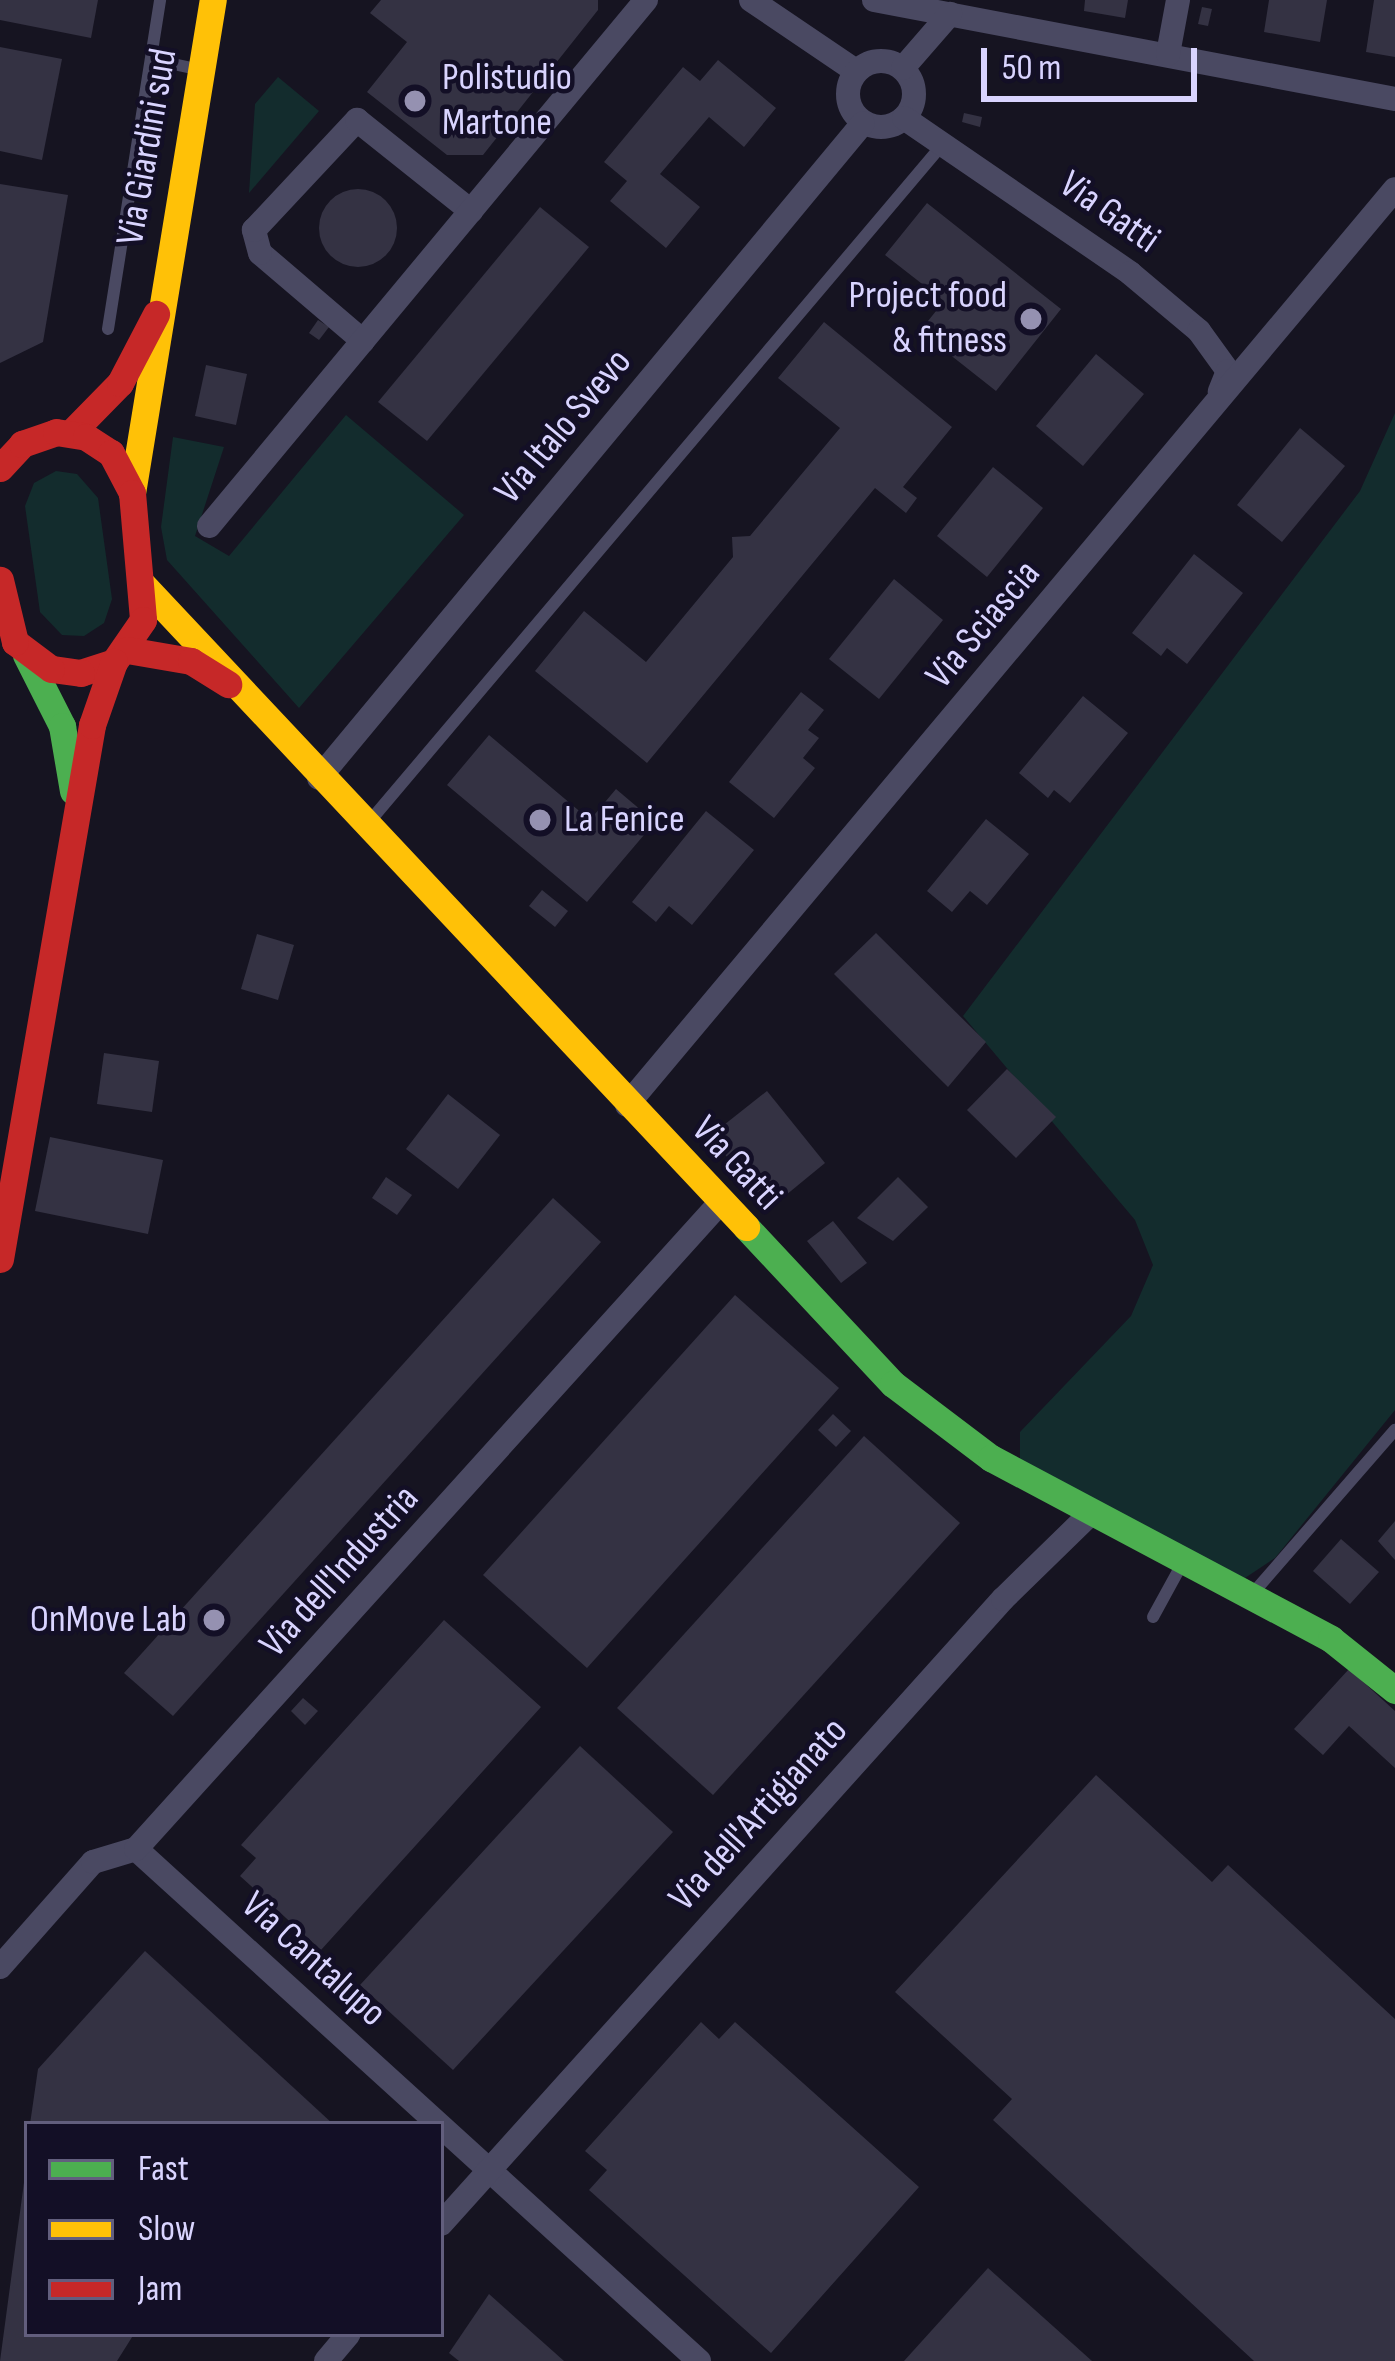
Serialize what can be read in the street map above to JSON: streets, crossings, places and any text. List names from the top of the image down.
{
  "streets": {
    "main road": ["Via Giardini sud", "Via Gatti"],
    "street": [
      "Via Italo Svevo",
      "Via Sciascia",
      "Via dell'Industria",
      "Via dell'Artigianato",
      "Via Cantalupo"
    ]
  },
  "crossings": [
    ["Via Giardini sud", "Via Gatti"],
    ["Via Gatti", "Via Italo Svevo"],
    ["Via Gatti", "Via Sciascia"],
    ["Via Gatti", "Via dell'Industria"],
    ["Via Gatti", "Via dell'Artigianato"],
    ["Via dell'Industria", "Via Cantalupo"],
    ["Via dell'Artigianato", "Via Cantalupo"]
  ],
  "places": [
    "Polistudio Martone",
    "Project food & fitness",
    "La Fenice",
    "OnMove Lab"
  ],
  "legend": ["Fast", "Slow", "Jam"],
  "scale_bar": "50 m"
}
